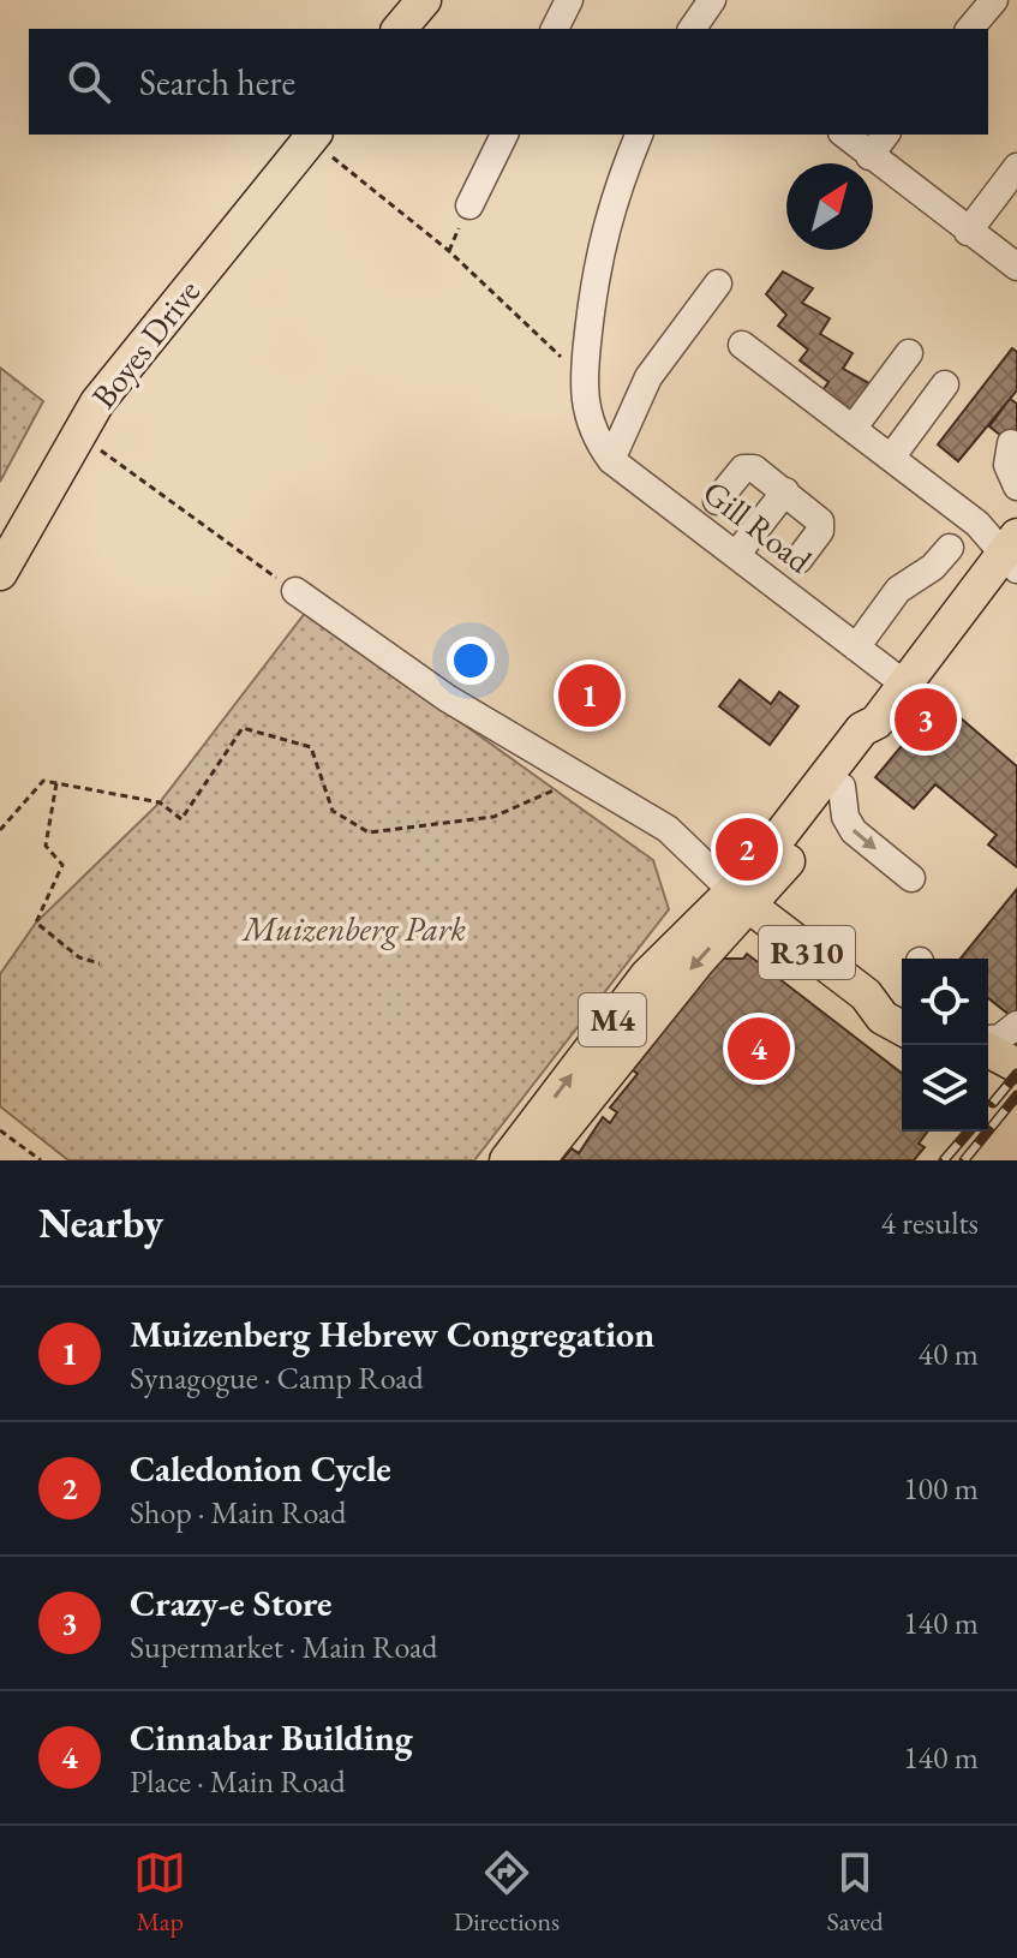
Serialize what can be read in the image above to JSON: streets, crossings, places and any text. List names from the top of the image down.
{
  "streets": {
    "main road": ["Boyes Drive", "R310", "M4"],
    "street": ["Gill Road"]
  },
  "crossings": [
    ["Gill Road", "M4"],
    ["R310", "M4"]
  ],
  "parks": ["Muizenberg Park"],
  "north": "top right",
  "page": {
    "search": "Search here",
    "pins": [
      "1",
      "3",
      "2",
      "4"
    ],
    "heading": ["Nearby", "4 results"],
    "list": [
      {
        "mark": "1",
        "name": "Muizenberg Hebrew Congregation",
        "note": "Synagogue · Camp Road",
        "value": "40 m"
      },
      {
        "mark": "2",
        "name": "Caledonion Cycle",
        "note": "Shop · Main Road",
        "value": "100 m"
      },
      {
        "mark": "3",
        "name": "Crazy-e Store",
        "note": "Supermarket · Main Road",
        "value": "140 m"
      },
      {
        "mark": "4",
        "name": "Cinnabar Building",
        "note": "Place · Main Road",
        "value": "140 m"
      }
    ],
    "nav": ["Map", "Directions", "Saved"]
  }
}
